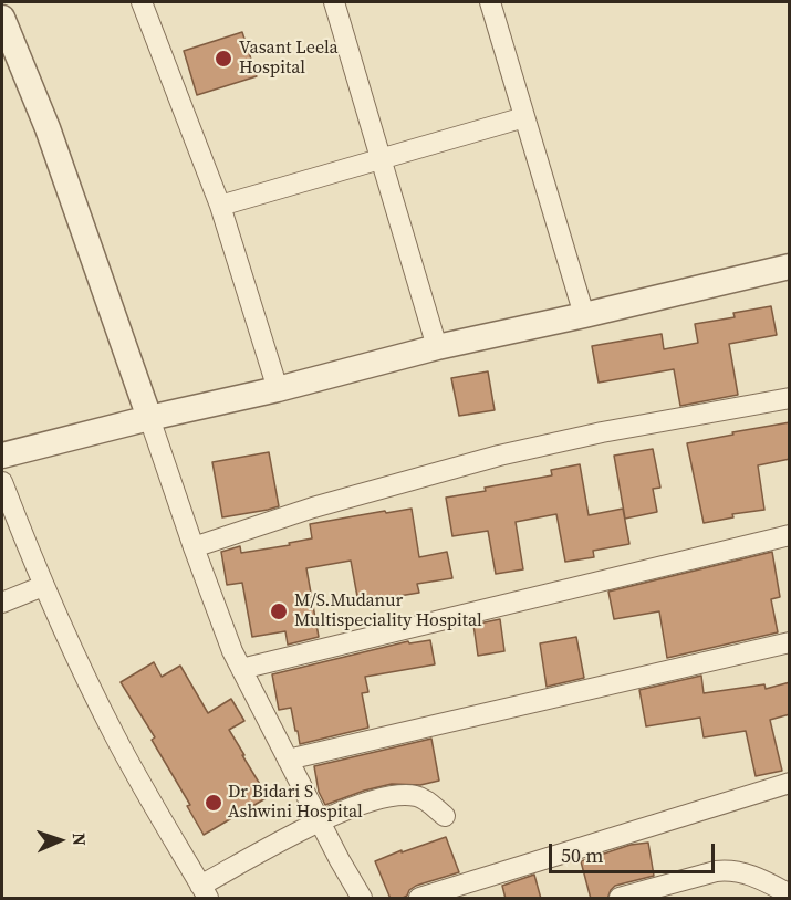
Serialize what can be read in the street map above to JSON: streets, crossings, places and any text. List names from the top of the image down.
{
  "places": ["Vasant Leela Hospital", "M/S.Mudanur Multispeciality Hospital", "Dr Bidari S Ashwini Hospital"],
  "scale_bar": "50 m",
  "north": "right"
}
